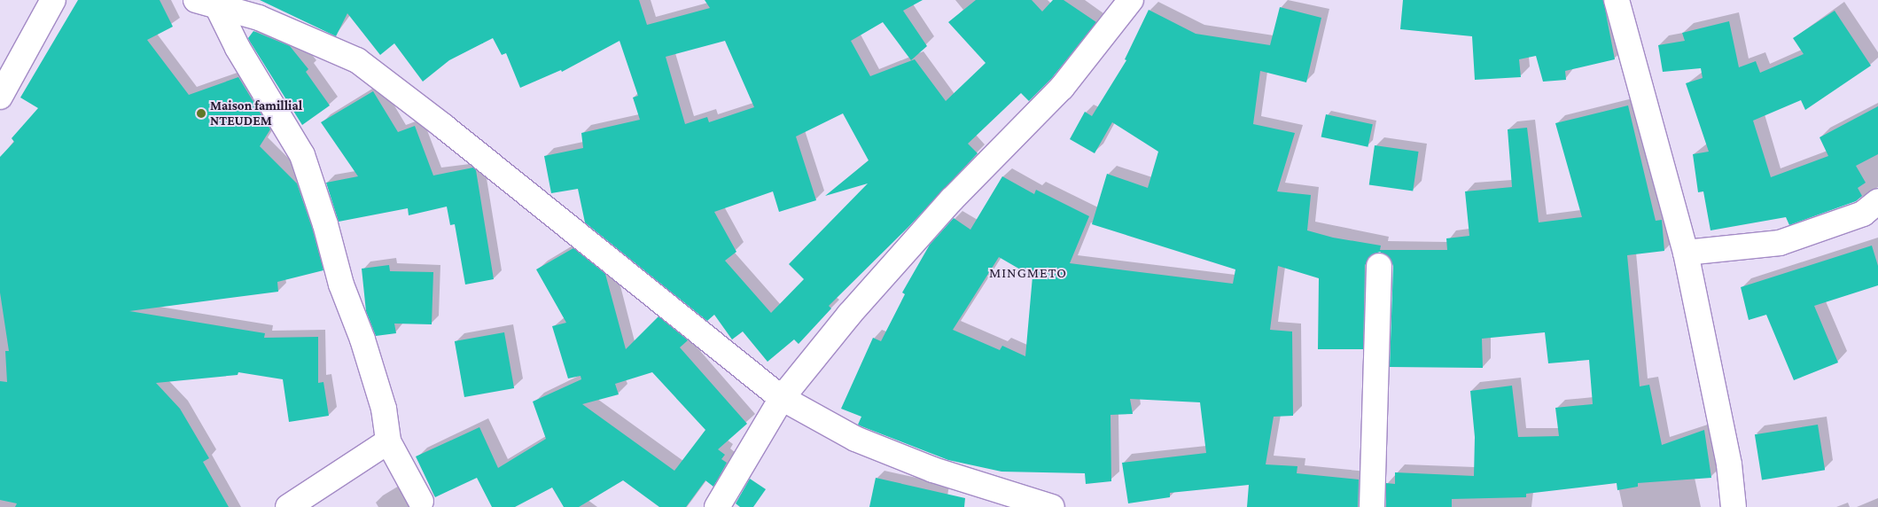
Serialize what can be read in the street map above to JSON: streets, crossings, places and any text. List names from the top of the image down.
{
  "districts": ["MINGMETO"],
  "places": ["Maison famillial NTEUDEM"]
}
